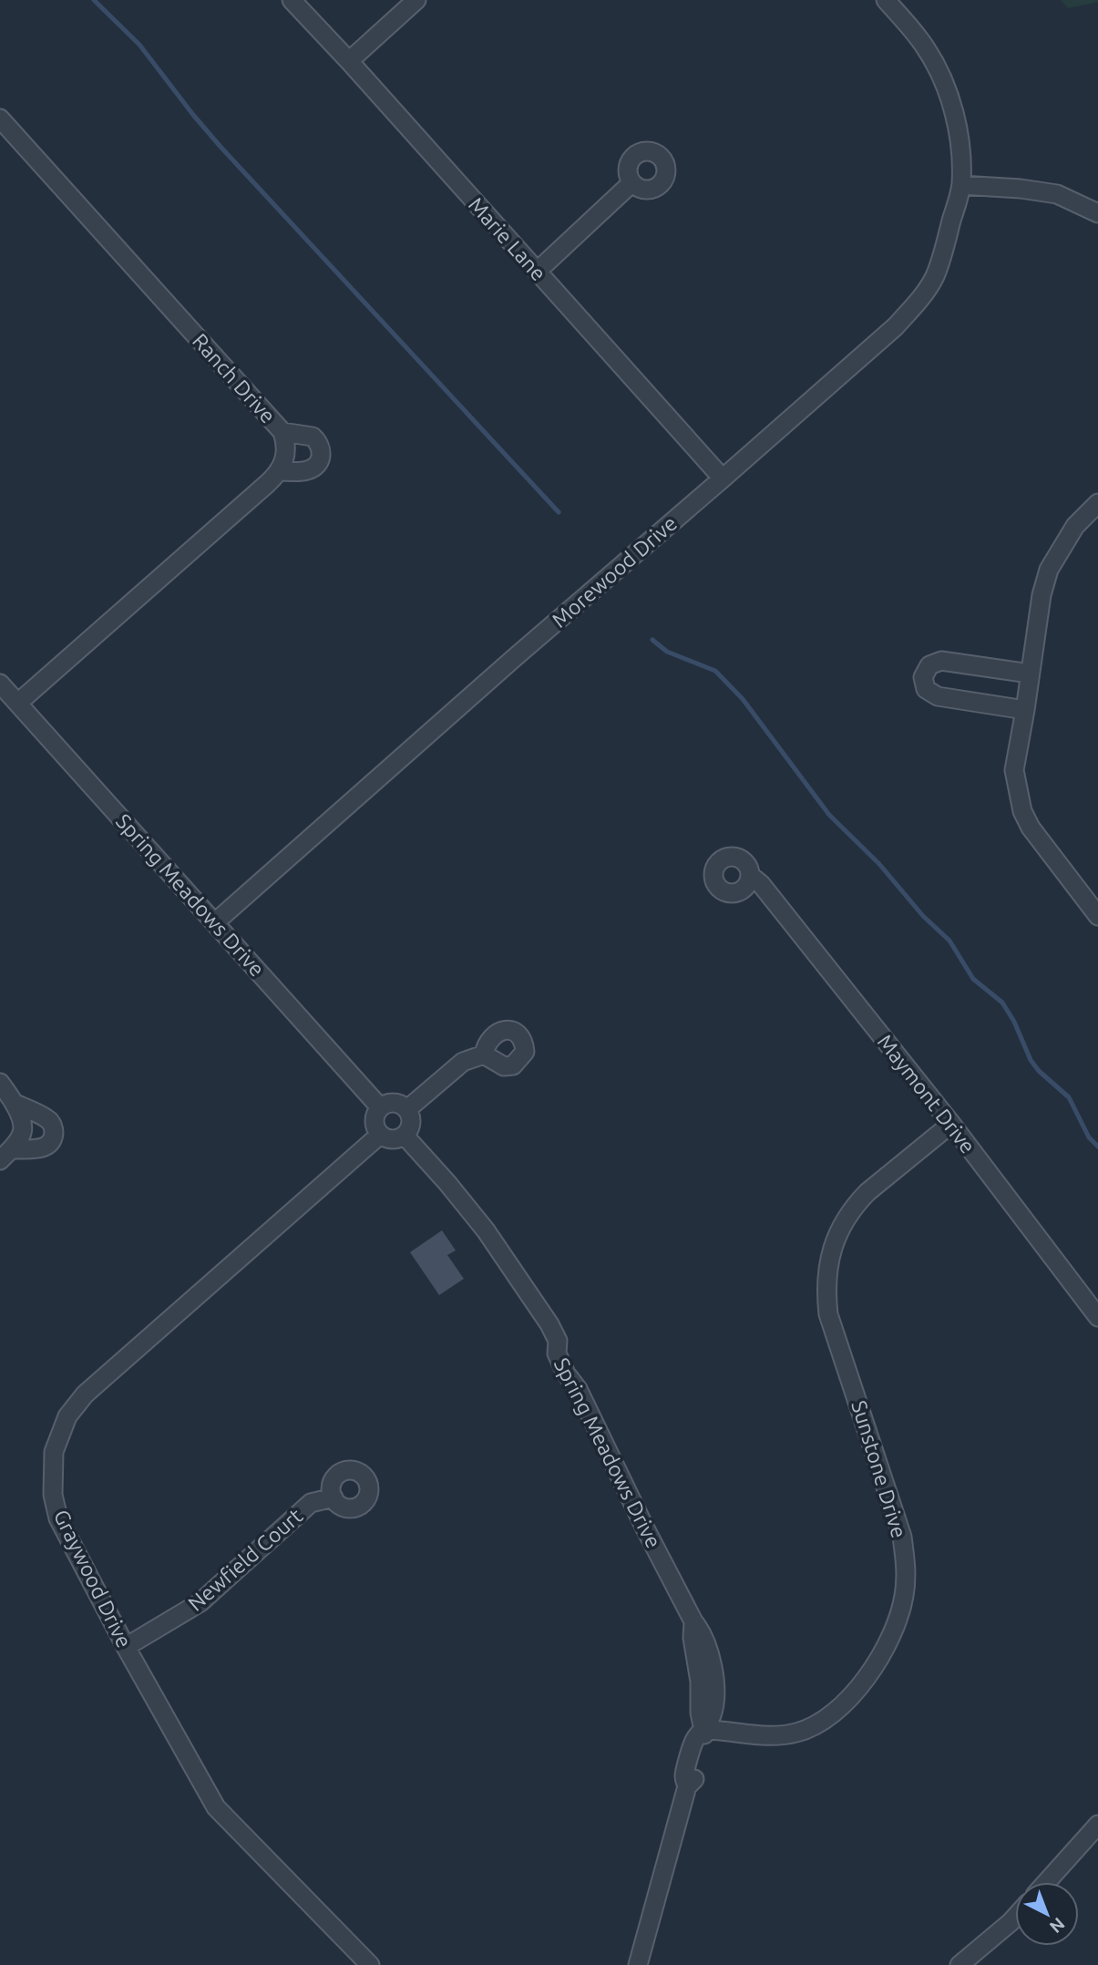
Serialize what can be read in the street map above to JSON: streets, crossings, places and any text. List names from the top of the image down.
{
  "streets": {
    "street": [
      "Marie Lane",
      "Ranch Drive",
      "Morewood Drive",
      "Spring Meadows Drive",
      "Maymont Drive",
      "Sunstone Drive",
      "Newfield Court",
      "Graywood Drive"
    ]
  },
  "crossings": [
    ["Marie Lane", "Morewood Drive"],
    ["Morewood Drive", "Spring Meadows Drive"],
    ["Spring Meadows Drive", "Sunstone Drive"],
    ["Spring Meadows Drive", "Graywood Drive"],
    ["Maymont Drive", "Sunstone Drive"],
    ["Newfield Court", "Graywood Drive"]
  ],
  "north": "bottom right"
}
